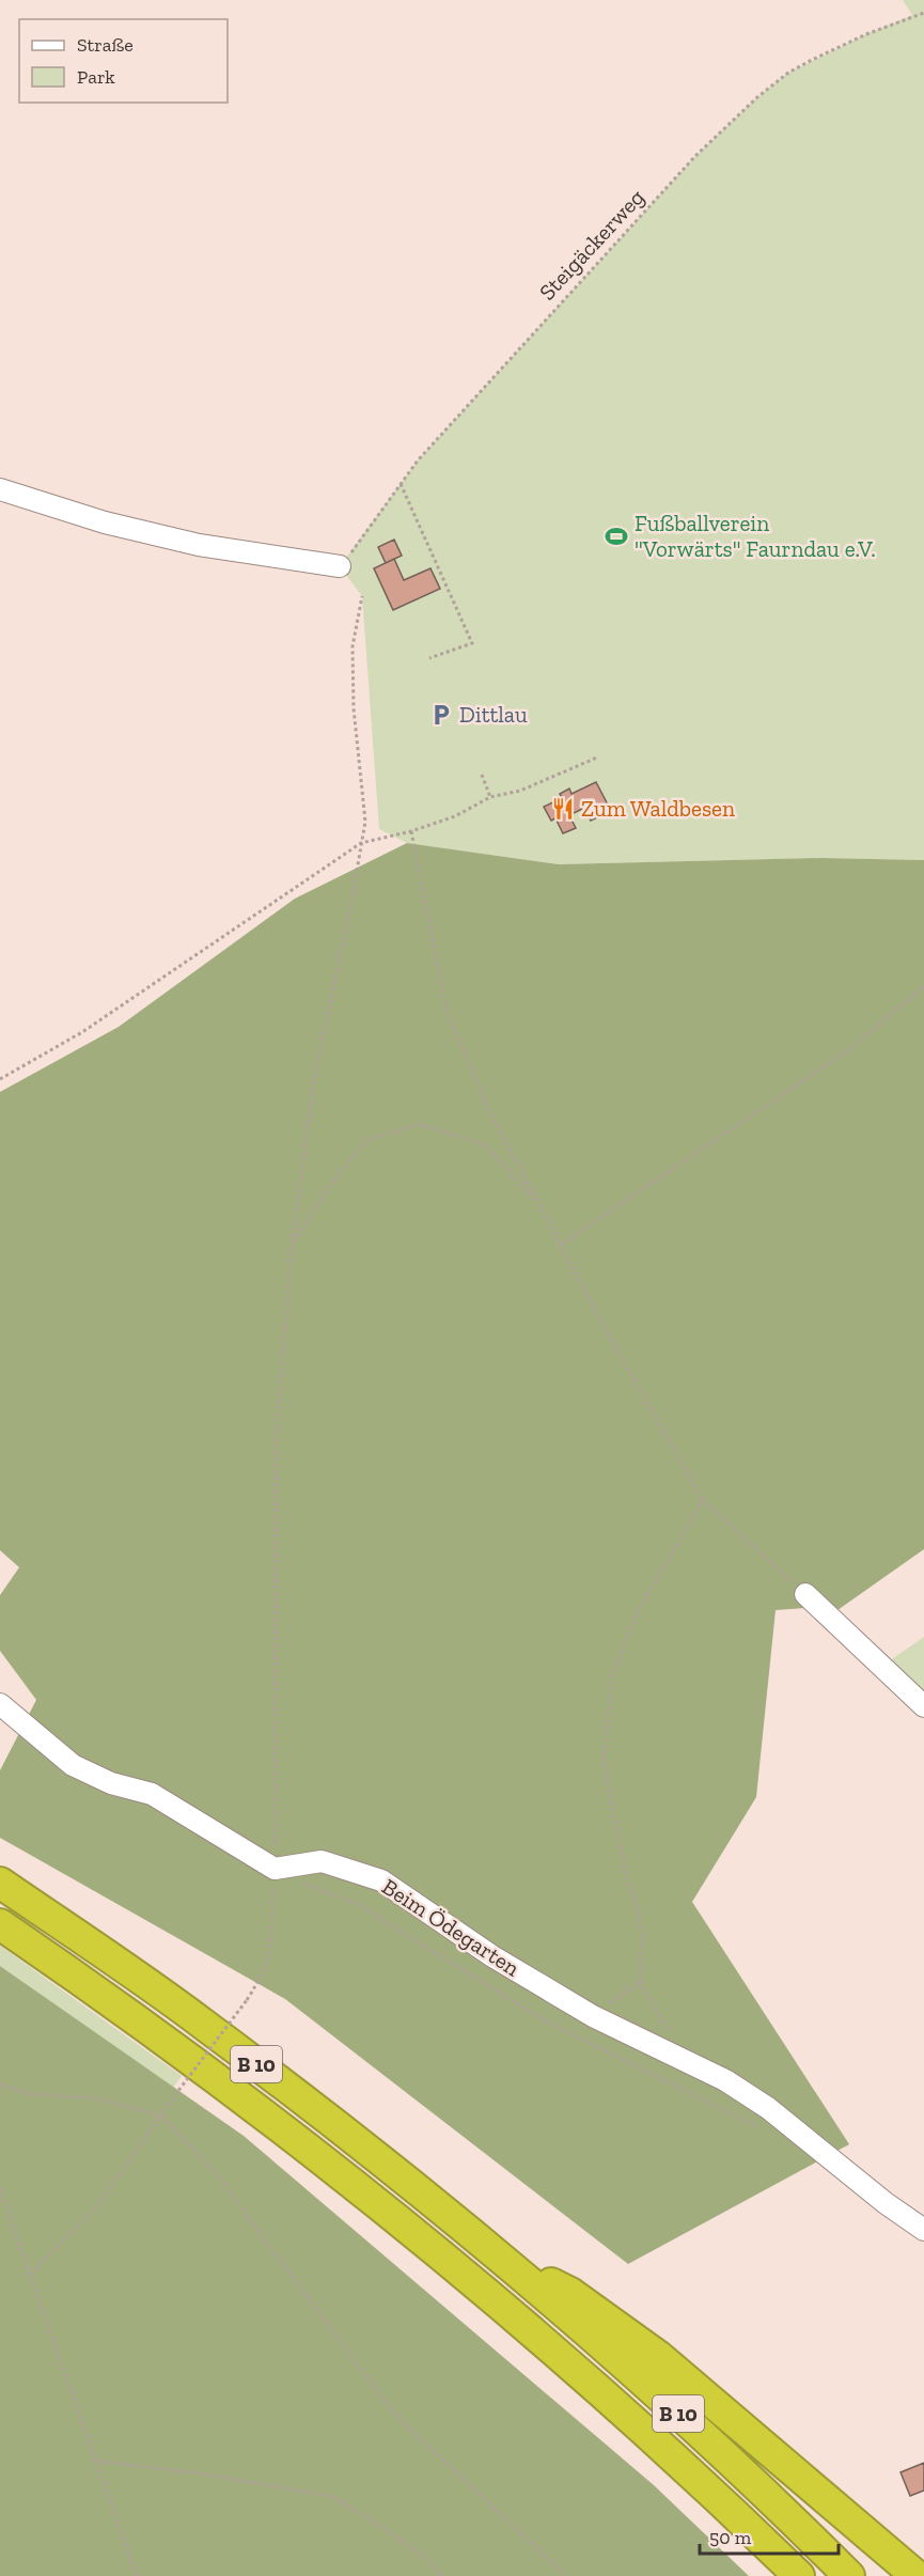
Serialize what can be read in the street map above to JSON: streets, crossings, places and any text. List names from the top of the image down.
{
  "streets": {
    "highway": ["B 10"],
    "lane": ["Beim Ödegarten"],
    "path": ["Steigäckerweg"]
  },
  "places": {
    "sports": ["Fußballverein \"Vorwärts\" Faurndau e.V."],
    "parking": ["Dittlau"],
    "restaurant": ["Zum Waldbesen"]
  },
  "legend": ["Straße", "Park"],
  "scale_bar": "50 m"
}
